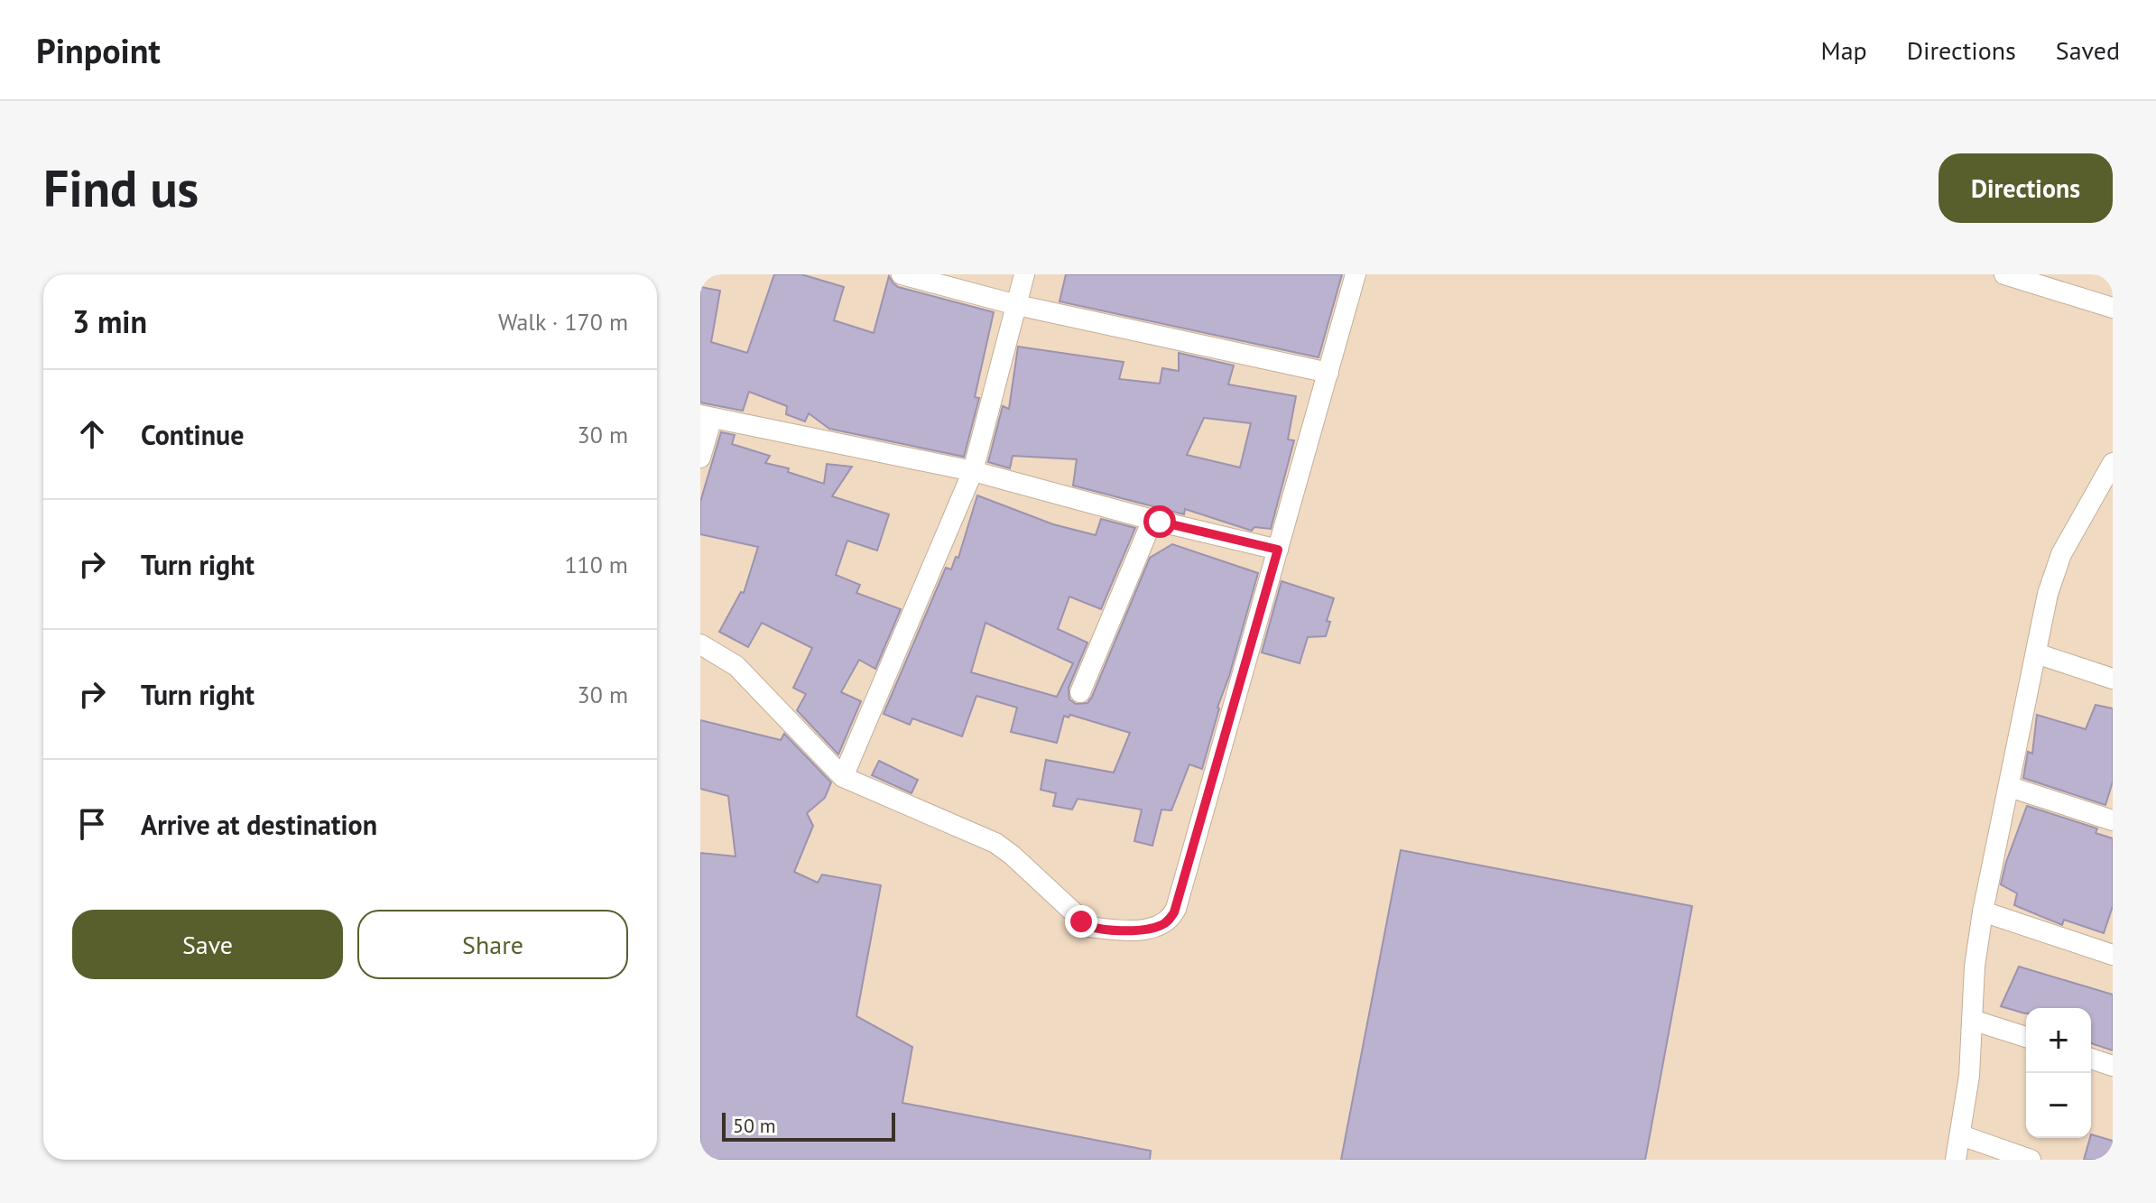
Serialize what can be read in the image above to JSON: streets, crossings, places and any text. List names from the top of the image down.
{
  "scale_bar": "50 m",
  "page": {
    "header": "Pinpoint",
    "nav": ["Map", "Directions", "Saved"],
    "buttons": [
      "Directions",
      ["Save", "Share"]
    ],
    "title": "Find us",
    "heading": ["3 min", "Walk · 170 m"],
    "list": [
      ["Continue", "30 m"],
      ["Turn right", "110 m"],
      ["Turn right", "30 m"],
      "Arrive at destination"
    ],
    "map_buttons": ["+", "−"],
    "scale": "50 m"
  }
}
